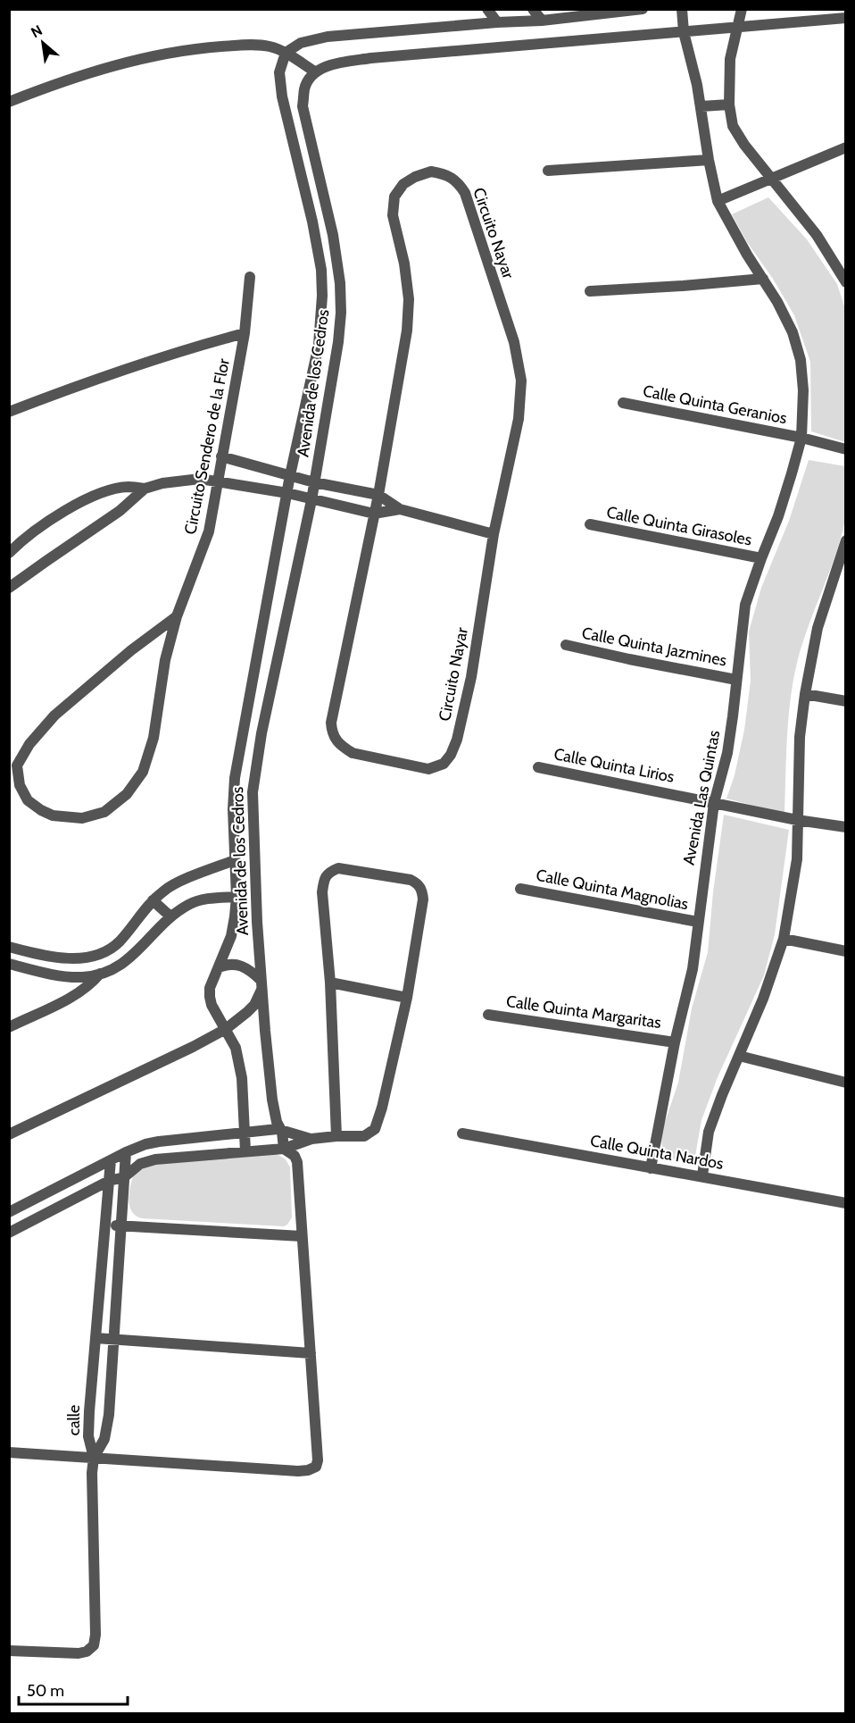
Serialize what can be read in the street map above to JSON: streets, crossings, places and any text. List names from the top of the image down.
{
  "streets": {
    "street": [
      "Circuito Nayar",
      "Avenida de los Cedros",
      "Calle Quinta Geranios",
      "Circuito Sendero de la Flor",
      "Calle Quinta Girasoles",
      "Calle Quinta Jazmines",
      "Calle Quinta Lirios",
      "Avenida Las Quintas",
      "Calle Quinta Magnolias",
      "Calle Quinta Margaritas",
      "Calle Quinta Nardos",
      "calle"
    ]
  },
  "crossings": [
    ["Calle Quinta Geranios", "Avenida Las Quintas"],
    ["Calle Quinta Girasoles", "Avenida Las Quintas"],
    ["Calle Quinta Jazmines", "Avenida Las Quintas"],
    ["Calle Quinta Lirios", "Avenida Las Quintas"],
    ["Avenida Las Quintas", "Calle Quinta Magnolias"],
    ["Avenida Las Quintas", "Calle Quinta Margaritas"],
    ["Avenida Las Quintas", "Calle Quinta Nardos"]
  ],
  "scale_bar": "50 m",
  "north": "top left"
}
